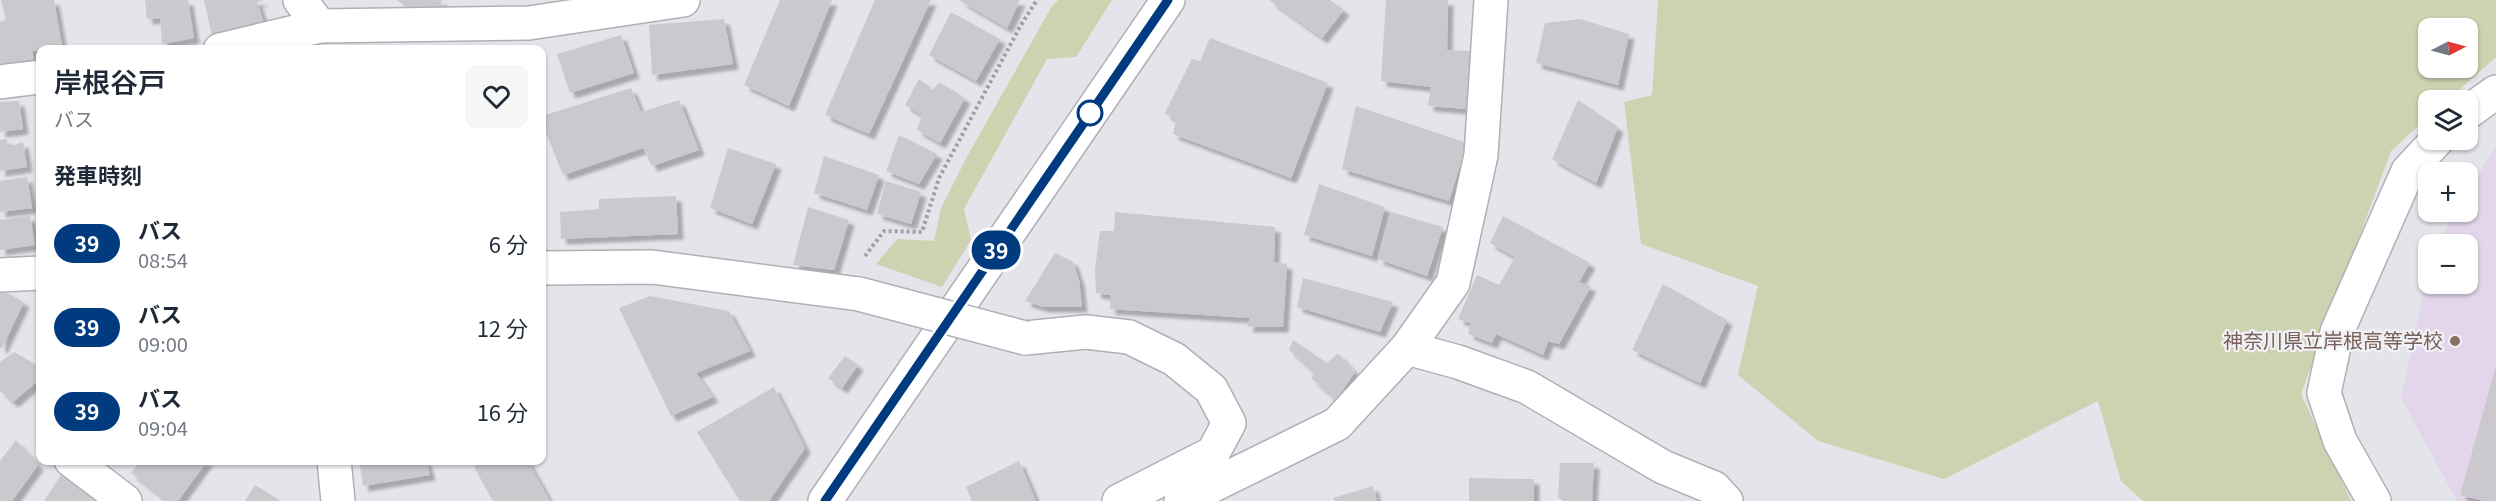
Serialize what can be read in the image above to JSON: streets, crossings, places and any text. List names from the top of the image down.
{
  "places": ["神奈川県立岸根高等学校"],
  "lines": ["bus line 39"],
  "north": "right",
  "page": {
    "on_map": "39",
    "map_buttons": ["+", "−"],
    "heading": [
      ["岸根谷戸", "バス"],
      "発車時刻"
    ],
    "list": [
      {
        "mark": "39",
        "name": "バス",
        "note": "08:54",
        "value": "6 分"
      },
      {
        "mark": "39",
        "name": "バス",
        "note": "09:00",
        "value": "12 分"
      },
      {
        "mark": "39",
        "name": "バス",
        "note": "09:04",
        "value": "16 分"
      }
    ]
  }
}
